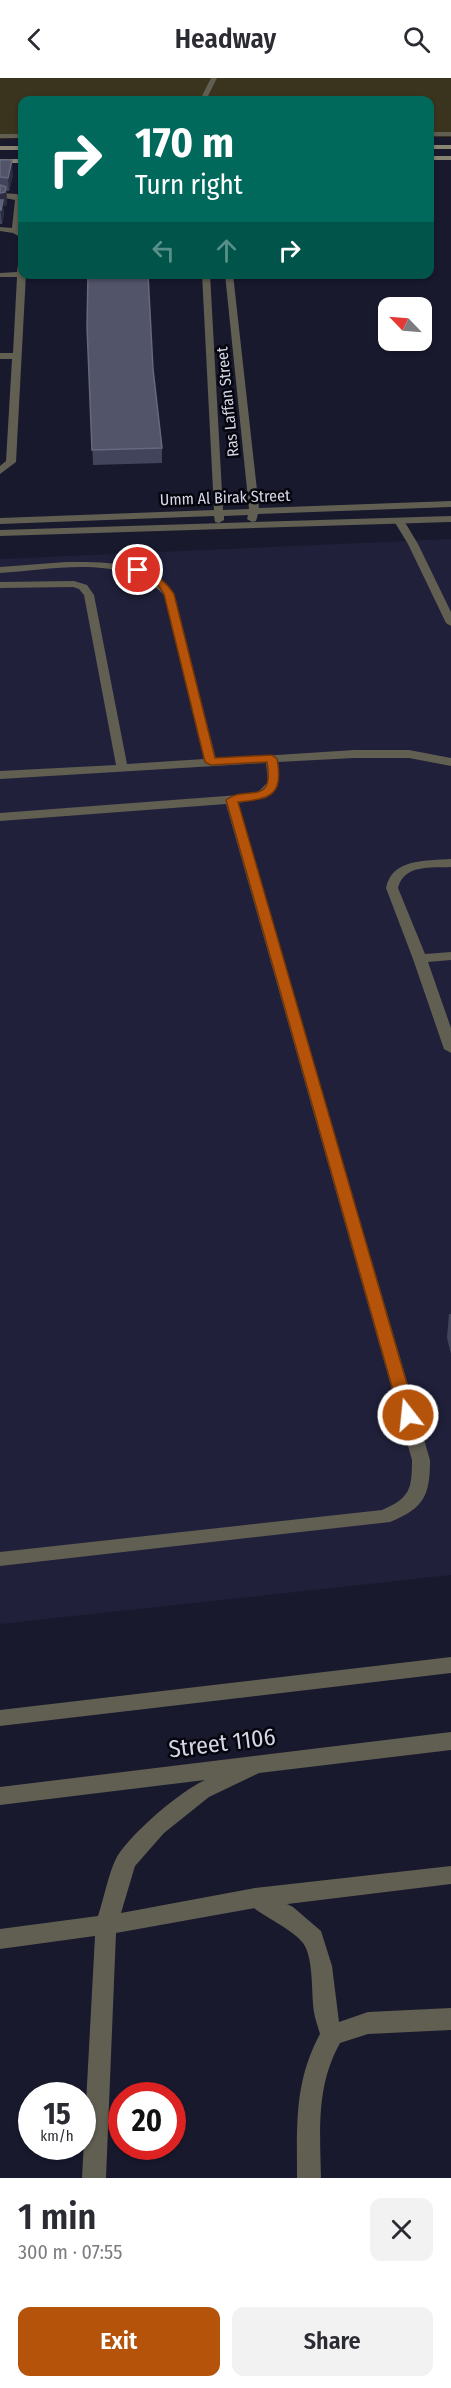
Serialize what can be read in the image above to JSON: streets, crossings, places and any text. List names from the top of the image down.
{
  "streets": {
    "street": ["Ras Laffan Street", "Umm Al Birak Street", "Street 1106"]
  },
  "crossings": [
    ["Ras Laffan Street", "Umm Al Birak Street"]
  ],
  "north": "top left",
  "page": {
    "header": "Headway",
    "turn": ["170 m", "Turn right"],
    "speed": "15 km/h",
    "limit": "20",
    "heading": ["1 min", "300 m · 07:55"],
    "buttons": ["Exit", "Share"]
  }
}
